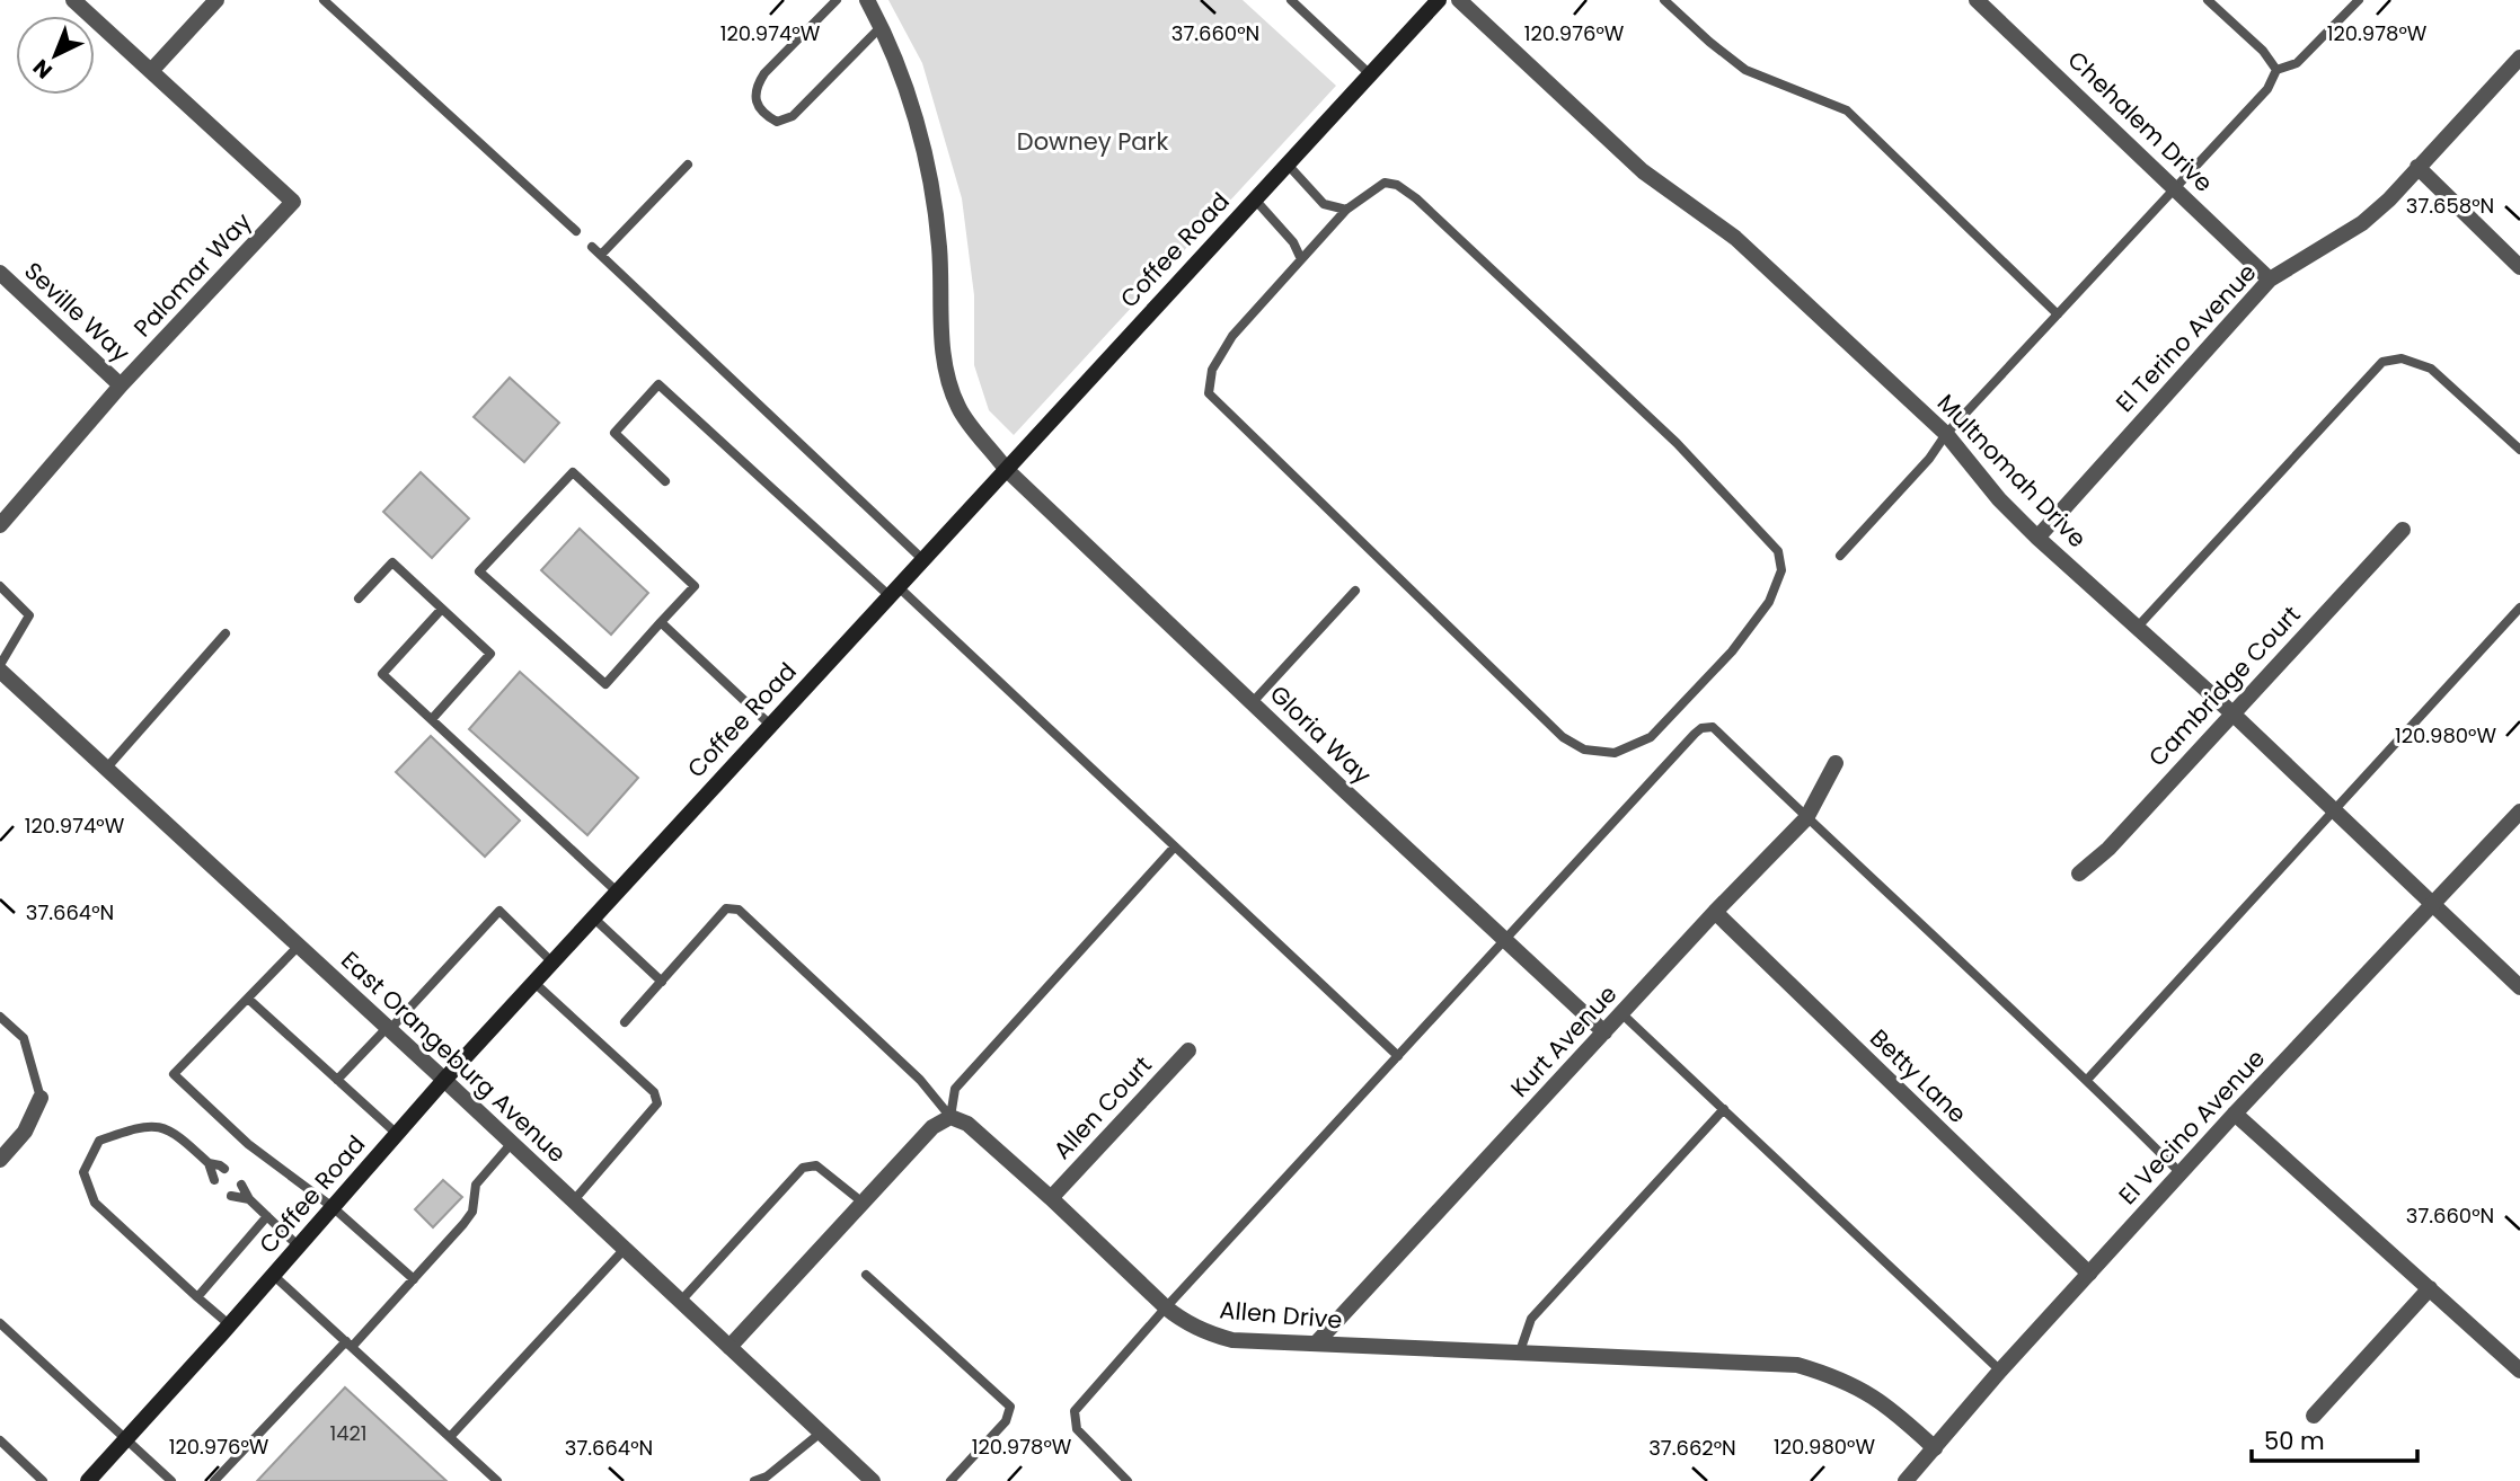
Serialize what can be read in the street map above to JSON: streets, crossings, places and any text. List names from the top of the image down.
{
  "streets": {
    "main road": ["Coffee Road"],
    "street": [
      "Chehalem Drive",
      "Palomar Way",
      "Seville Way",
      "El Terino Avenue",
      "Multnomah Drive",
      "Cambridge Court",
      "Gloria Way",
      "Kurt Avenue",
      "East Orangeburg Avenue",
      "Betty Lane",
      "Allen Court",
      "El Vecino Avenue",
      "Allen Drive"
    ]
  },
  "crossings": [
    ["Chehalem Drive", "El Terino Avenue"],
    ["Coffee Road", "Gloria Way"],
    ["Coffee Road", "East Orangeburg Avenue"],
    ["Palomar Way", "Seville Way"],
    ["El Terino Avenue", "Multnomah Drive"],
    ["Multnomah Drive", "Cambridge Court"],
    ["Multnomah Drive", "El Vecino Avenue"],
    ["Gloria Way", "Kurt Avenue"],
    ["Kurt Avenue", "Betty Lane"],
    ["Kurt Avenue", "Allen Drive"],
    ["Betty Lane", "El Vecino Avenue"],
    ["Allen Court", "Allen Drive"],
    ["El Vecino Avenue", "Allen Drive"]
  ],
  "parks": ["Downey Park"],
  "house_numbers": ["1421"],
  "scale_bar": "50 m",
  "north": "bottom left",
  "coordinates": [
    "37.660°N",
    "120.974°W",
    "120.976°W",
    "120.978°W",
    "37.658°N",
    "120.980°W",
    "37.664°N",
    "37.662°N"
  ]
}
